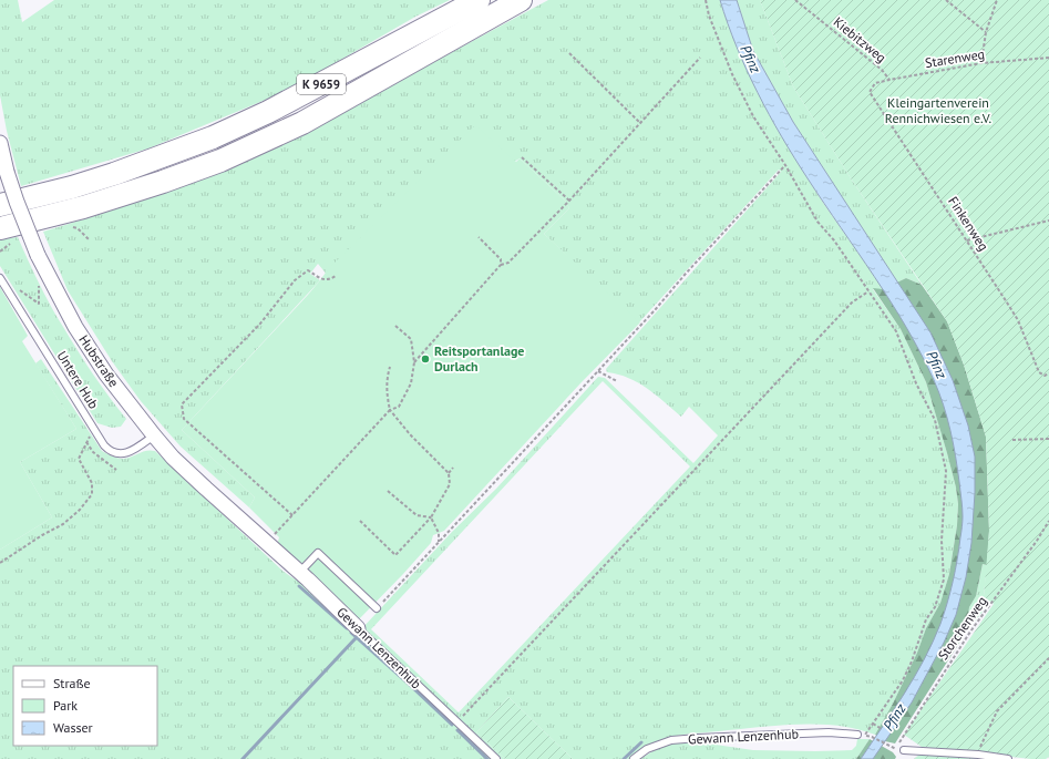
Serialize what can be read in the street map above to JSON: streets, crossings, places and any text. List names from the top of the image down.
{
  "streets": {
    "main road": ["K 9659"],
    "street": ["Hubstraße", "Gewann Lenzenhub"],
    "lane": ["Untere Hub"],
    "path": [
      "Kiebitzweg",
      "Starenweg",
      "Finkenweg",
      "Storchenweg"
    ]
  },
  "crossings": [
    ["Kiebitzweg", "Starenweg"],
    ["Starenweg", "Finkenweg"],
    ["Hubstraße", "Untere Hub"],
    ["Hubstraße", "Gewann Lenzenhub"]
  ],
  "water": ["Pfinz"],
  "parks": ["Kleingartenverein Rennichwiesen e.V."],
  "places": ["Reitsportanlage Durlach"],
  "legend": ["Straße", "Park", "Wasser"]
}
